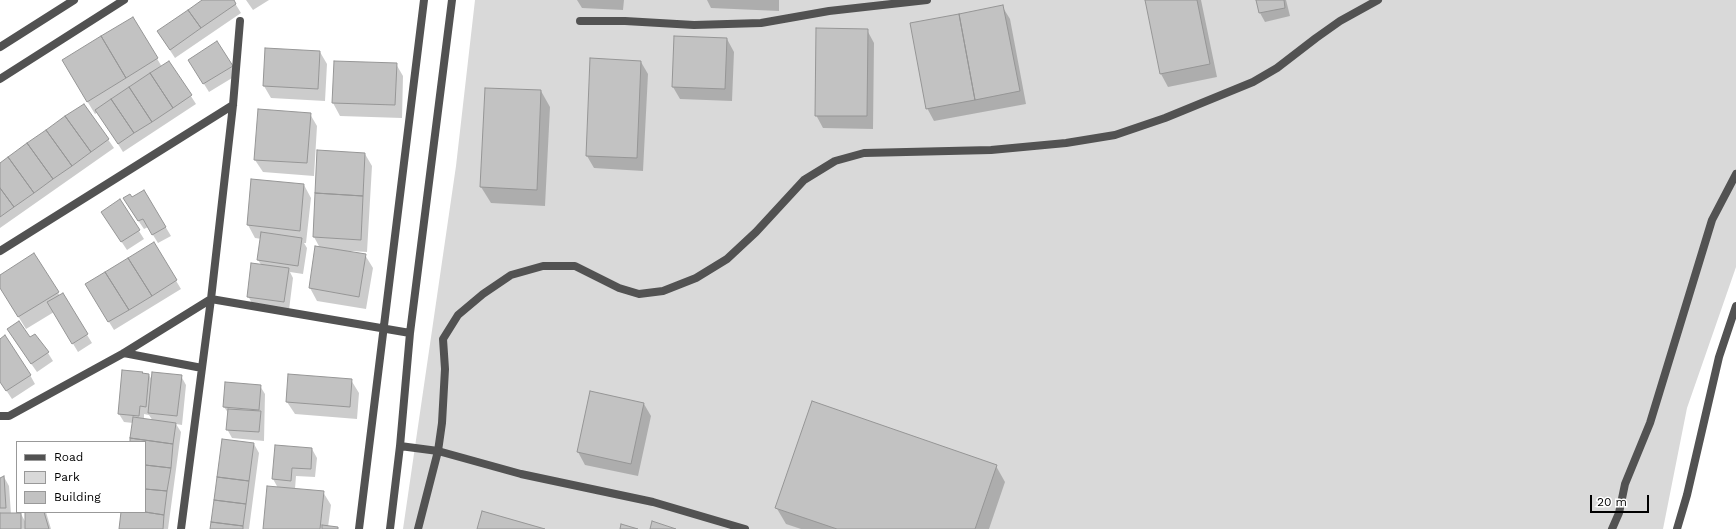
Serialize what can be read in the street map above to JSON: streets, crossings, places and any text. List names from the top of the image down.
{
  "legend": ["Road", "Park", "Building"],
  "scale_bar": "20 m"
}
